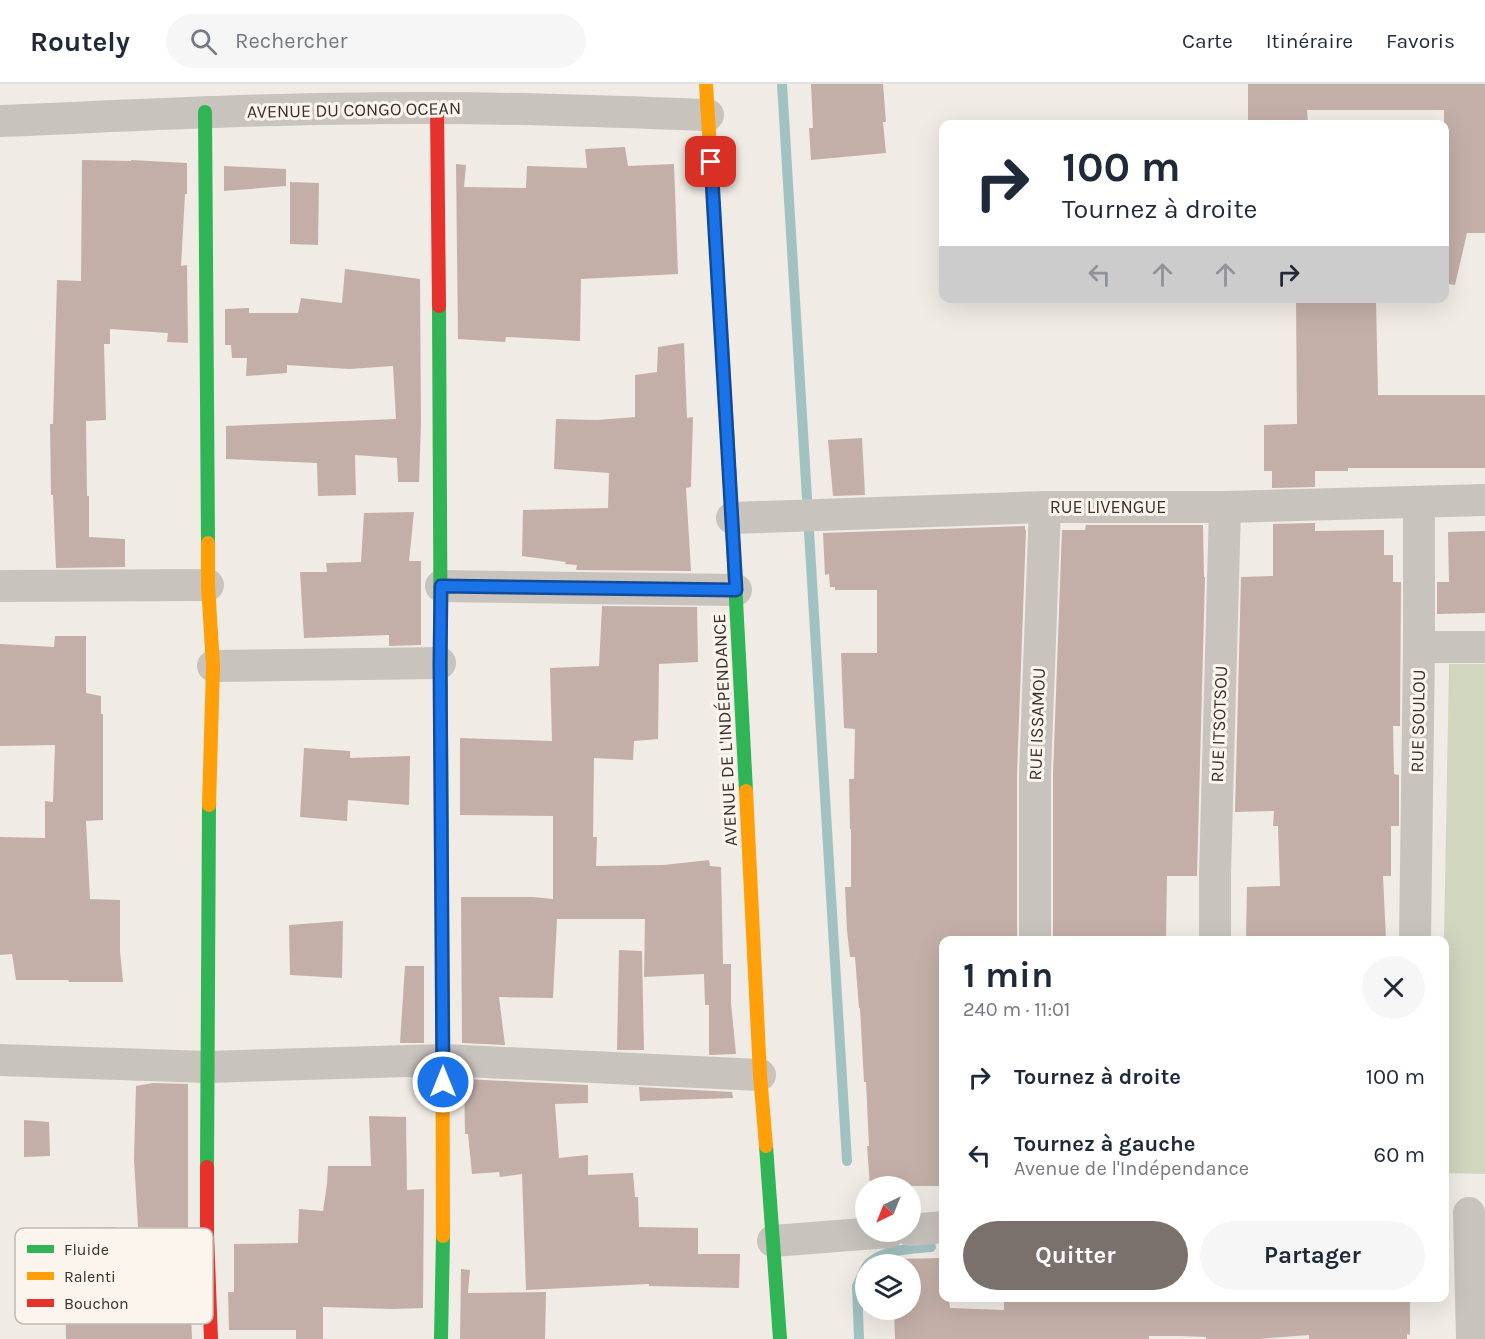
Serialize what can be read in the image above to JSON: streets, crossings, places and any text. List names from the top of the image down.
{
  "streets": {
    "street": [
      "AVENUE DU CONGO OCEAN",
      "RUE LIVENGUE",
      "RUE SOULOU",
      "RUE ISSAMOU",
      "RUE ITSOTSOU",
      "AVENUE DE L'INDÉPENDANCE"
    ]
  },
  "crossings": [
    ["AVENUE DU CONGO OCEAN", "AVENUE DE L'INDÉPENDANCE"],
    ["RUE LIVENGUE", "RUE SOULOU"],
    ["RUE LIVENGUE", "RUE ISSAMOU"],
    ["RUE LIVENGUE", "RUE ITSOTSOU"],
    ["RUE LIVENGUE", "AVENUE DE L'INDÉPENDANCE"]
  ],
  "legend": ["Fluide", "Ralenti", "Bouchon"],
  "north": "bottom left",
  "page": {
    "header": "Routely",
    "search": "Rechercher",
    "nav": ["Carte", "Itinéraire", "Favoris"],
    "turn": ["100 m", "Tournez à droite"],
    "heading": ["1 min", "240 m · 11:01"],
    "list": [
      {
        "name": "Tournez à droite",
        "value": "100 m"
      },
      {
        "name": "Tournez à gauche",
        "note": "Avenue de l'Indépendance",
        "value": "60 m"
      }
    ],
    "buttons": ["Quitter", "Partager"]
  }
}
